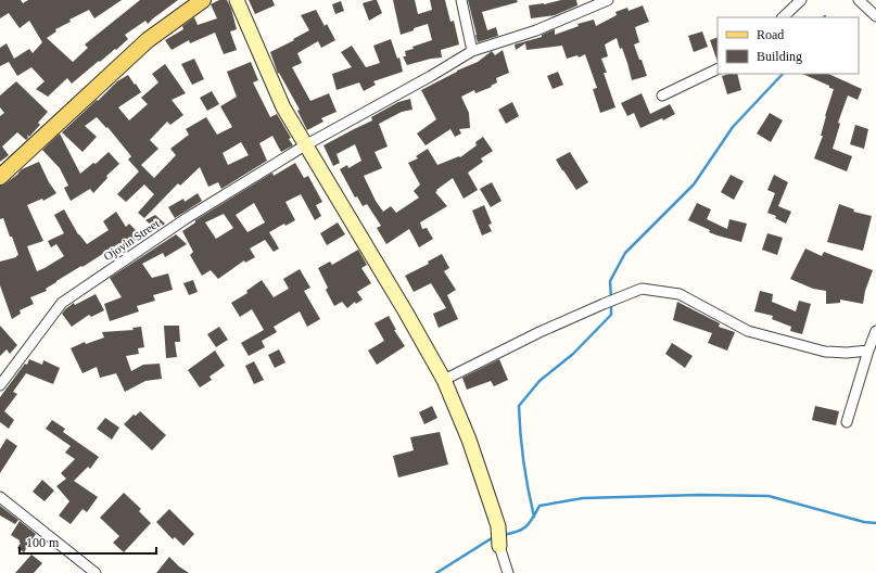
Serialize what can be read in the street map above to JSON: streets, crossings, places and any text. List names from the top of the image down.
{
  "streets": {
    "street": ["Ojoyin Street"]
  },
  "legend": ["Road", "Building"],
  "scale_bar": "100 m"
}
